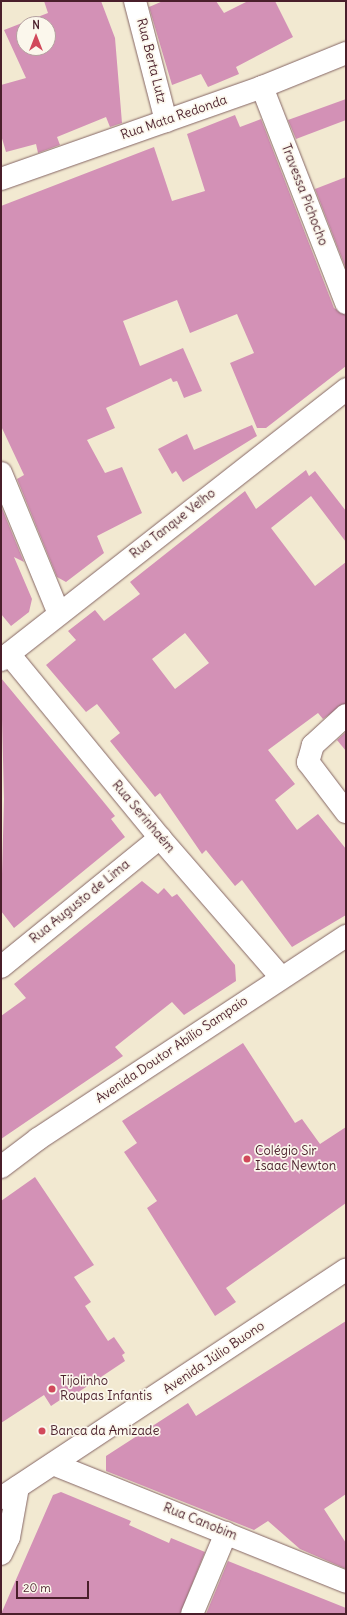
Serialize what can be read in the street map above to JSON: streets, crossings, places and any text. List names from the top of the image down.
{
  "streets": {
    "street": [
      "Rua Berta Lutz",
      "Rua Mata Redonda",
      "Travessa Pichocho",
      "Rua Tanque Velho",
      "Rua Serinhaém",
      "Rua Augusto de Lima",
      "Avenida Doutor Abílio Sampaio",
      "Avenida Júlio Buono",
      "Rua Canobim"
    ]
  },
  "crossings": [
    ["Rua Berta Lutz", "Rua Mata Redonda"],
    ["Rua Mata Redonda", "Travessa Pichocho"],
    ["Rua Tanque Velho", "Rua Serinhaém"],
    ["Rua Serinhaém", "Rua Augusto de Lima"],
    ["Rua Serinhaém", "Avenida Doutor Abílio Sampaio"],
    ["Avenida Júlio Buono", "Rua Canobim"]
  ],
  "places": ["Colégio Sir Isaac Newton", "Tijolinho Roupas Infantis", "Banca da Amizade"],
  "scale_bar": "20 m",
  "north": "top"
}
